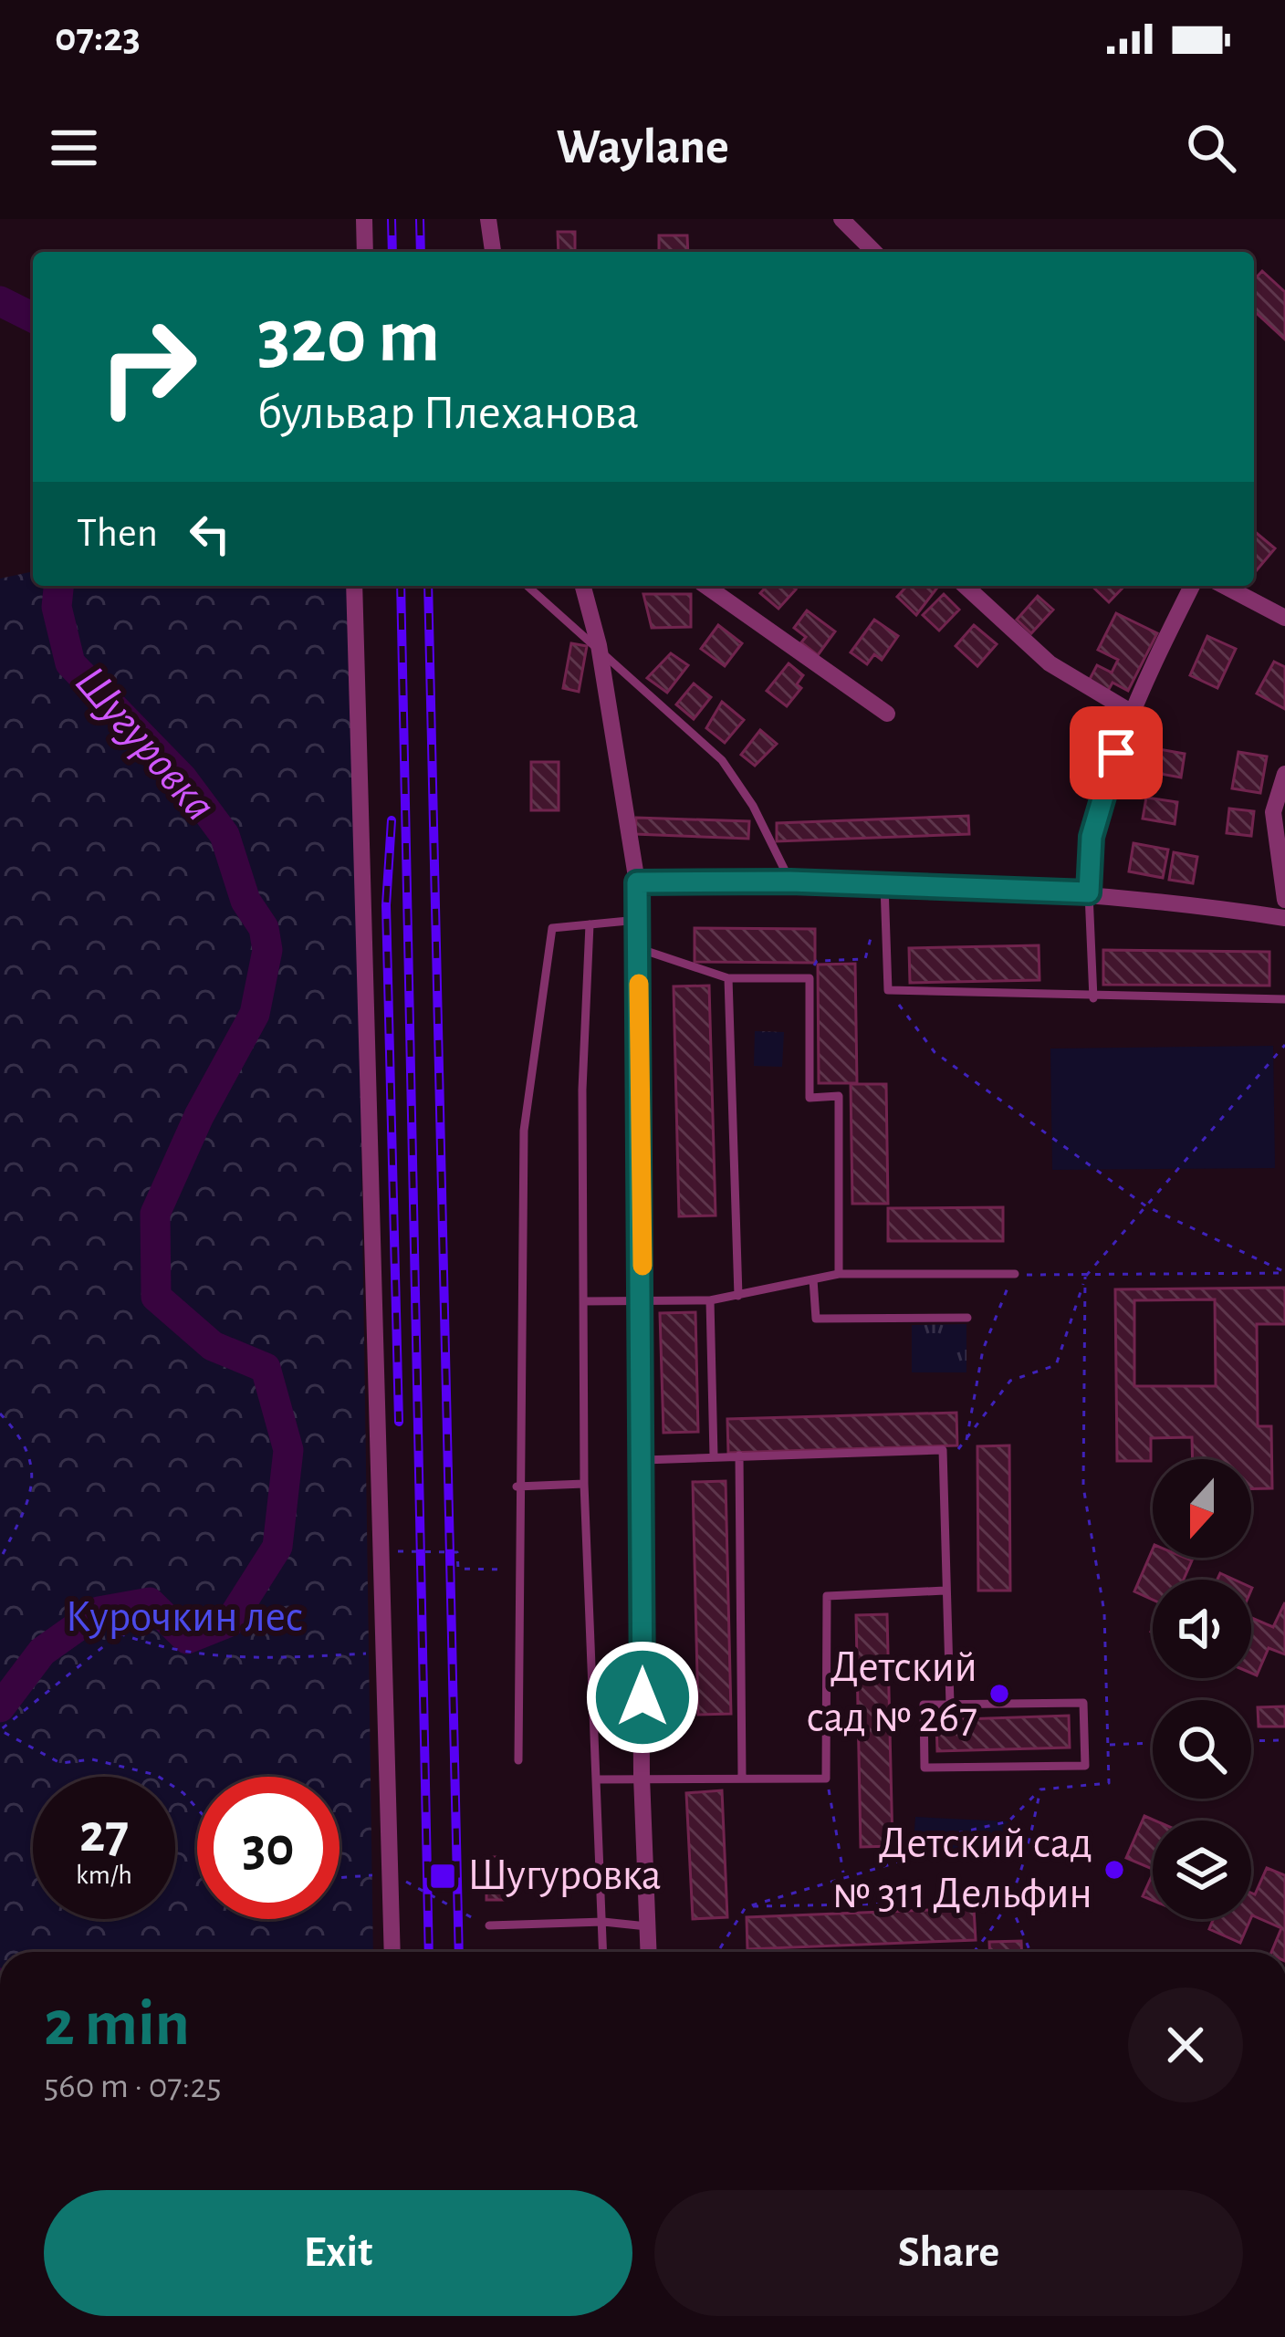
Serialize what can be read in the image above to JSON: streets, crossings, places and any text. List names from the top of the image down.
{
  "water": ["Шугуровка"],
  "parks": ["Курочкин лес"],
  "places": {
    "other": ["Детский сад № 267", "Детский сад № 311 Дельфин"],
    "transit": ["Шугуровка"]
  },
  "north": "bottom",
  "page": {
    "status": "07:23",
    "header": "Waylane",
    "turn": ["320 m", "бульвар Плеханова"],
    "then": "Then",
    "speed": "27 km/h",
    "limit": "30",
    "heading": ["2 min", "560 m · 07:25"],
    "buttons": ["Exit", "Share"]
  }
}
